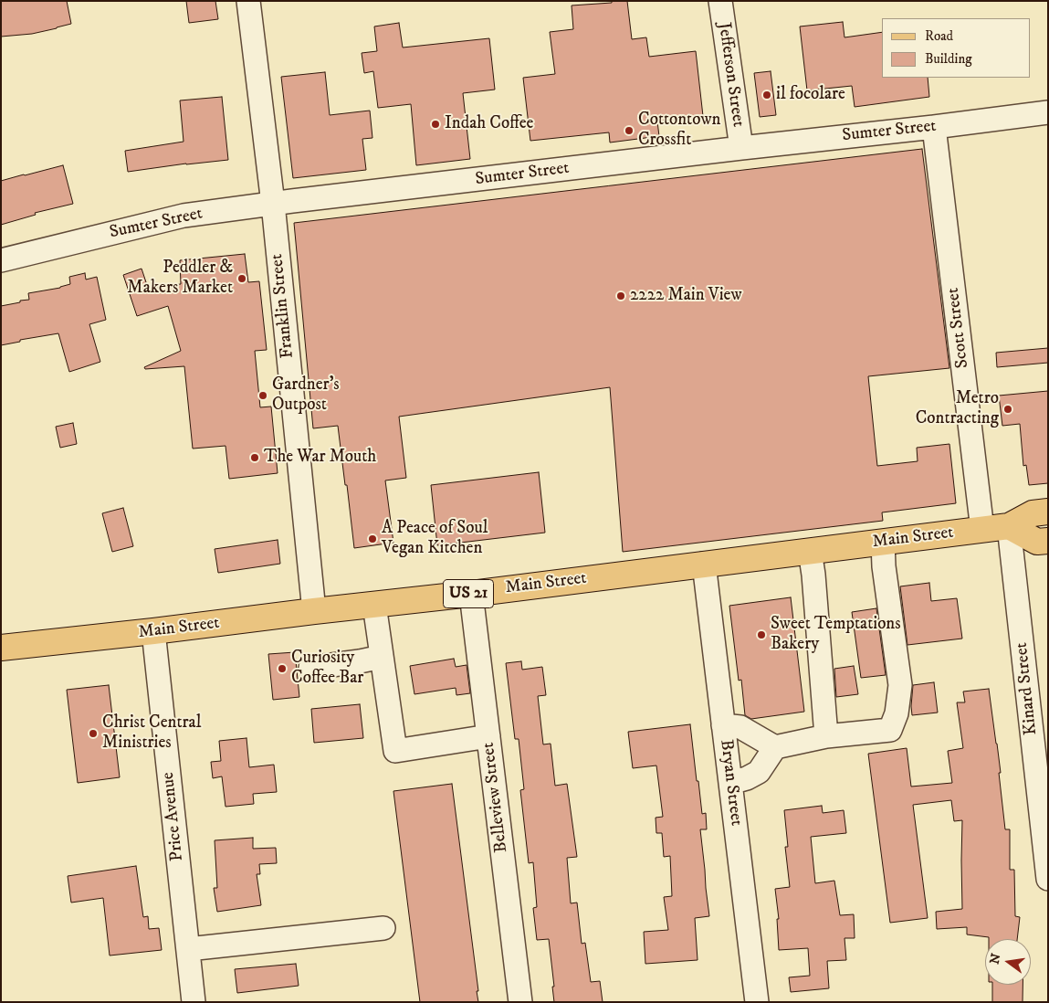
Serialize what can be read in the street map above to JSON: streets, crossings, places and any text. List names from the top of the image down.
{
  "streets": {
    "main road": ["Main Street", "US 21"],
    "street": [
      "Jefferson Street",
      "Sumter Street",
      "Franklin Street",
      "Scott Street",
      "Kinard Street",
      "Bryan Street",
      "Belleview Street",
      "Price Avenue"
    ]
  },
  "crossings": [
    ["Jefferson Street", "Sumter Street"],
    ["Sumter Street", "Franklin Street"],
    ["Sumter Street", "Scott Street"],
    ["Franklin Street", "Main Street"],
    ["Scott Street", "Main Street"],
    ["Main Street", "Kinard Street"],
    ["Main Street", "Bryan Street"],
    ["Main Street", "Belleview Street"],
    ["Main Street", "Price Avenue"]
  ],
  "places": [
    "il focolare",
    "Indah Coffee",
    "Cottontown Crossfit",
    "Peddler & Makers Market",
    "2222 Main View",
    "Gardner's Outpost",
    "Metro Contracting",
    "The War Mouth",
    "A Peace of Soul Vegan Kitchen",
    "Sweet Temptations Bakery",
    "Curiosity Coffee Bar",
    "Christ Central Ministries"
  ],
  "legend": ["Road", "Building"],
  "north": "left"
}
